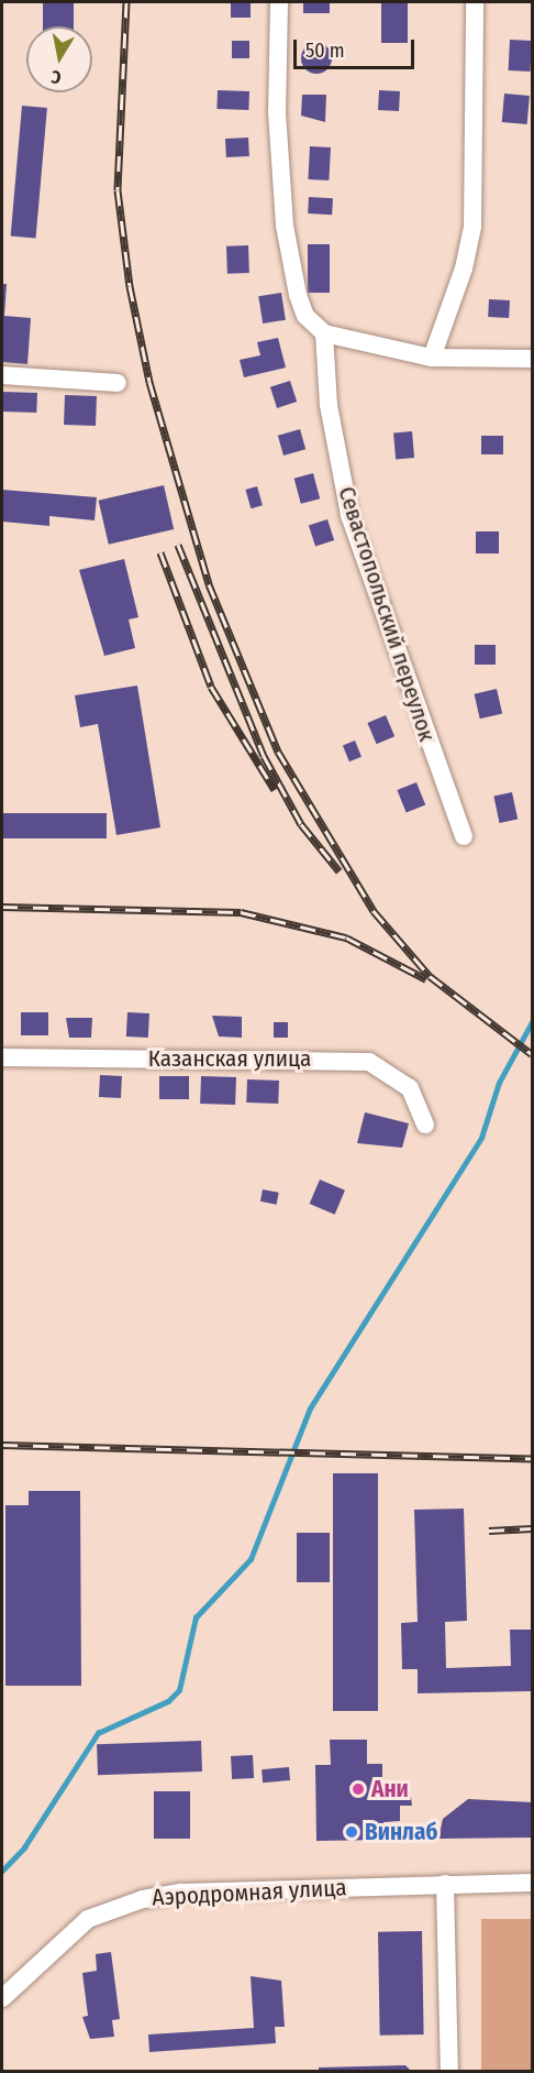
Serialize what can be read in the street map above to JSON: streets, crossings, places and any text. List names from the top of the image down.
{
  "streets": {
    "street": ["Севастопольский переулок", "Казанская улица", "Аэродромная улица"]
  },
  "places": ["Ани", "Винлаб"],
  "scale_bar": "50 m",
  "north": "bottom"
}
